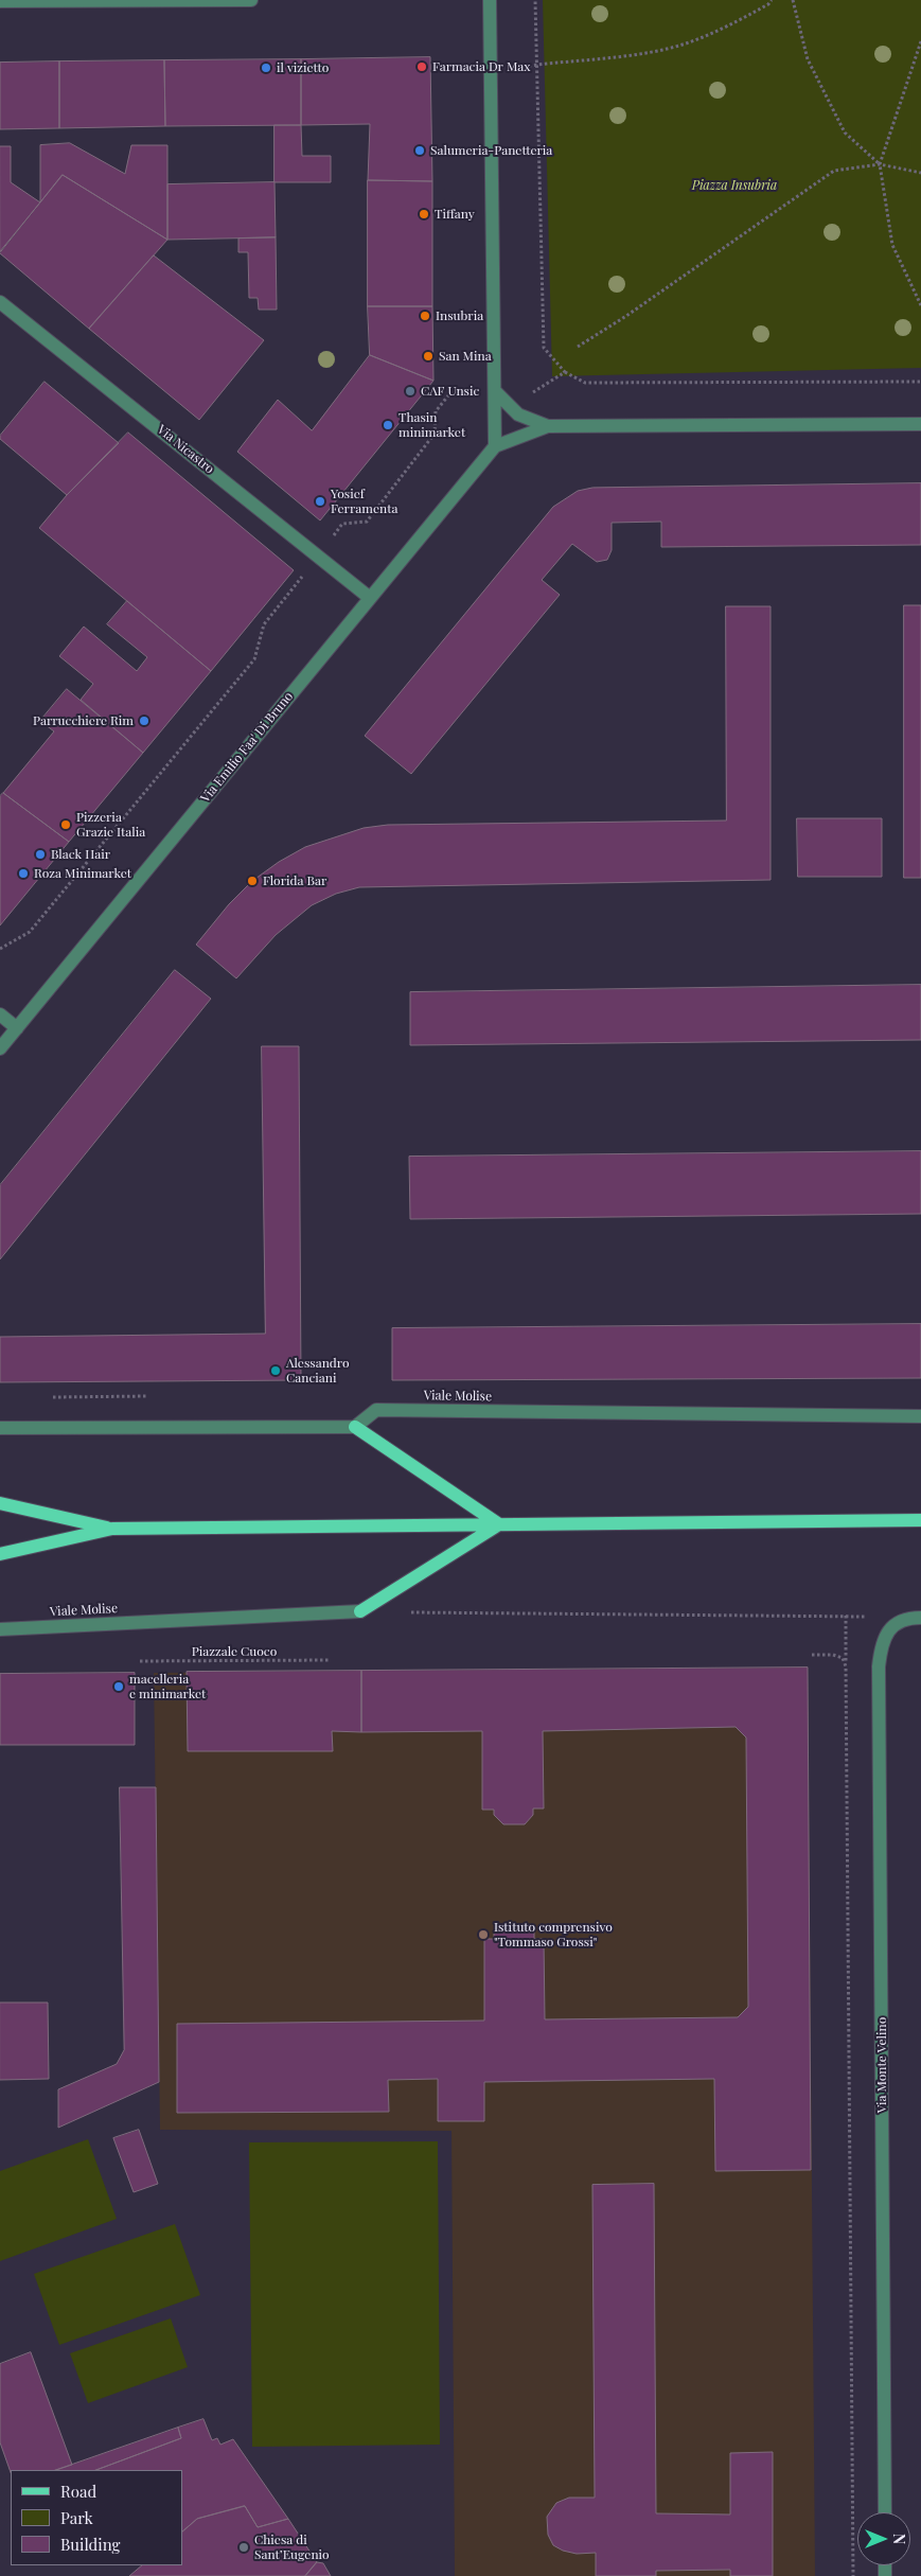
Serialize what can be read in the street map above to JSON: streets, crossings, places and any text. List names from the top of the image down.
{
  "streets": {
    "street": [
      "Via Nicastro",
      "Via Emilio Faa' Di Bruno",
      "Viale Molise",
      "Via Monte Velino"
    ],
    "path": ["Piazzale Cuoco"]
  },
  "crossings": [
    ["Via Nicastro", "Via Emilio Faa' Di Bruno"]
  ],
  "parks": ["Piazza Insubria"],
  "places": [
    "Farmacia Dr Max",
    "il vizietto",
    "Salumeria-Panetteria",
    "Tiffany",
    "Insubria",
    "San Mina",
    "CAF Unsic",
    "Thasin minimarket",
    "Yosief Ferramenta",
    "Parrucchiere Rim",
    "Pizzeria Grazie Italia",
    "Black Hair",
    "Roza Minimarket",
    "Florida Bar",
    "Alessandro Canciani",
    "macelleria e minimarket",
    "Istituto comprensivo \"Tommaso Grossi\"",
    "Chiesa di Sant’Eugenio"
  ],
  "legend": ["Road", "Park", "Building"],
  "north": "right"
}
